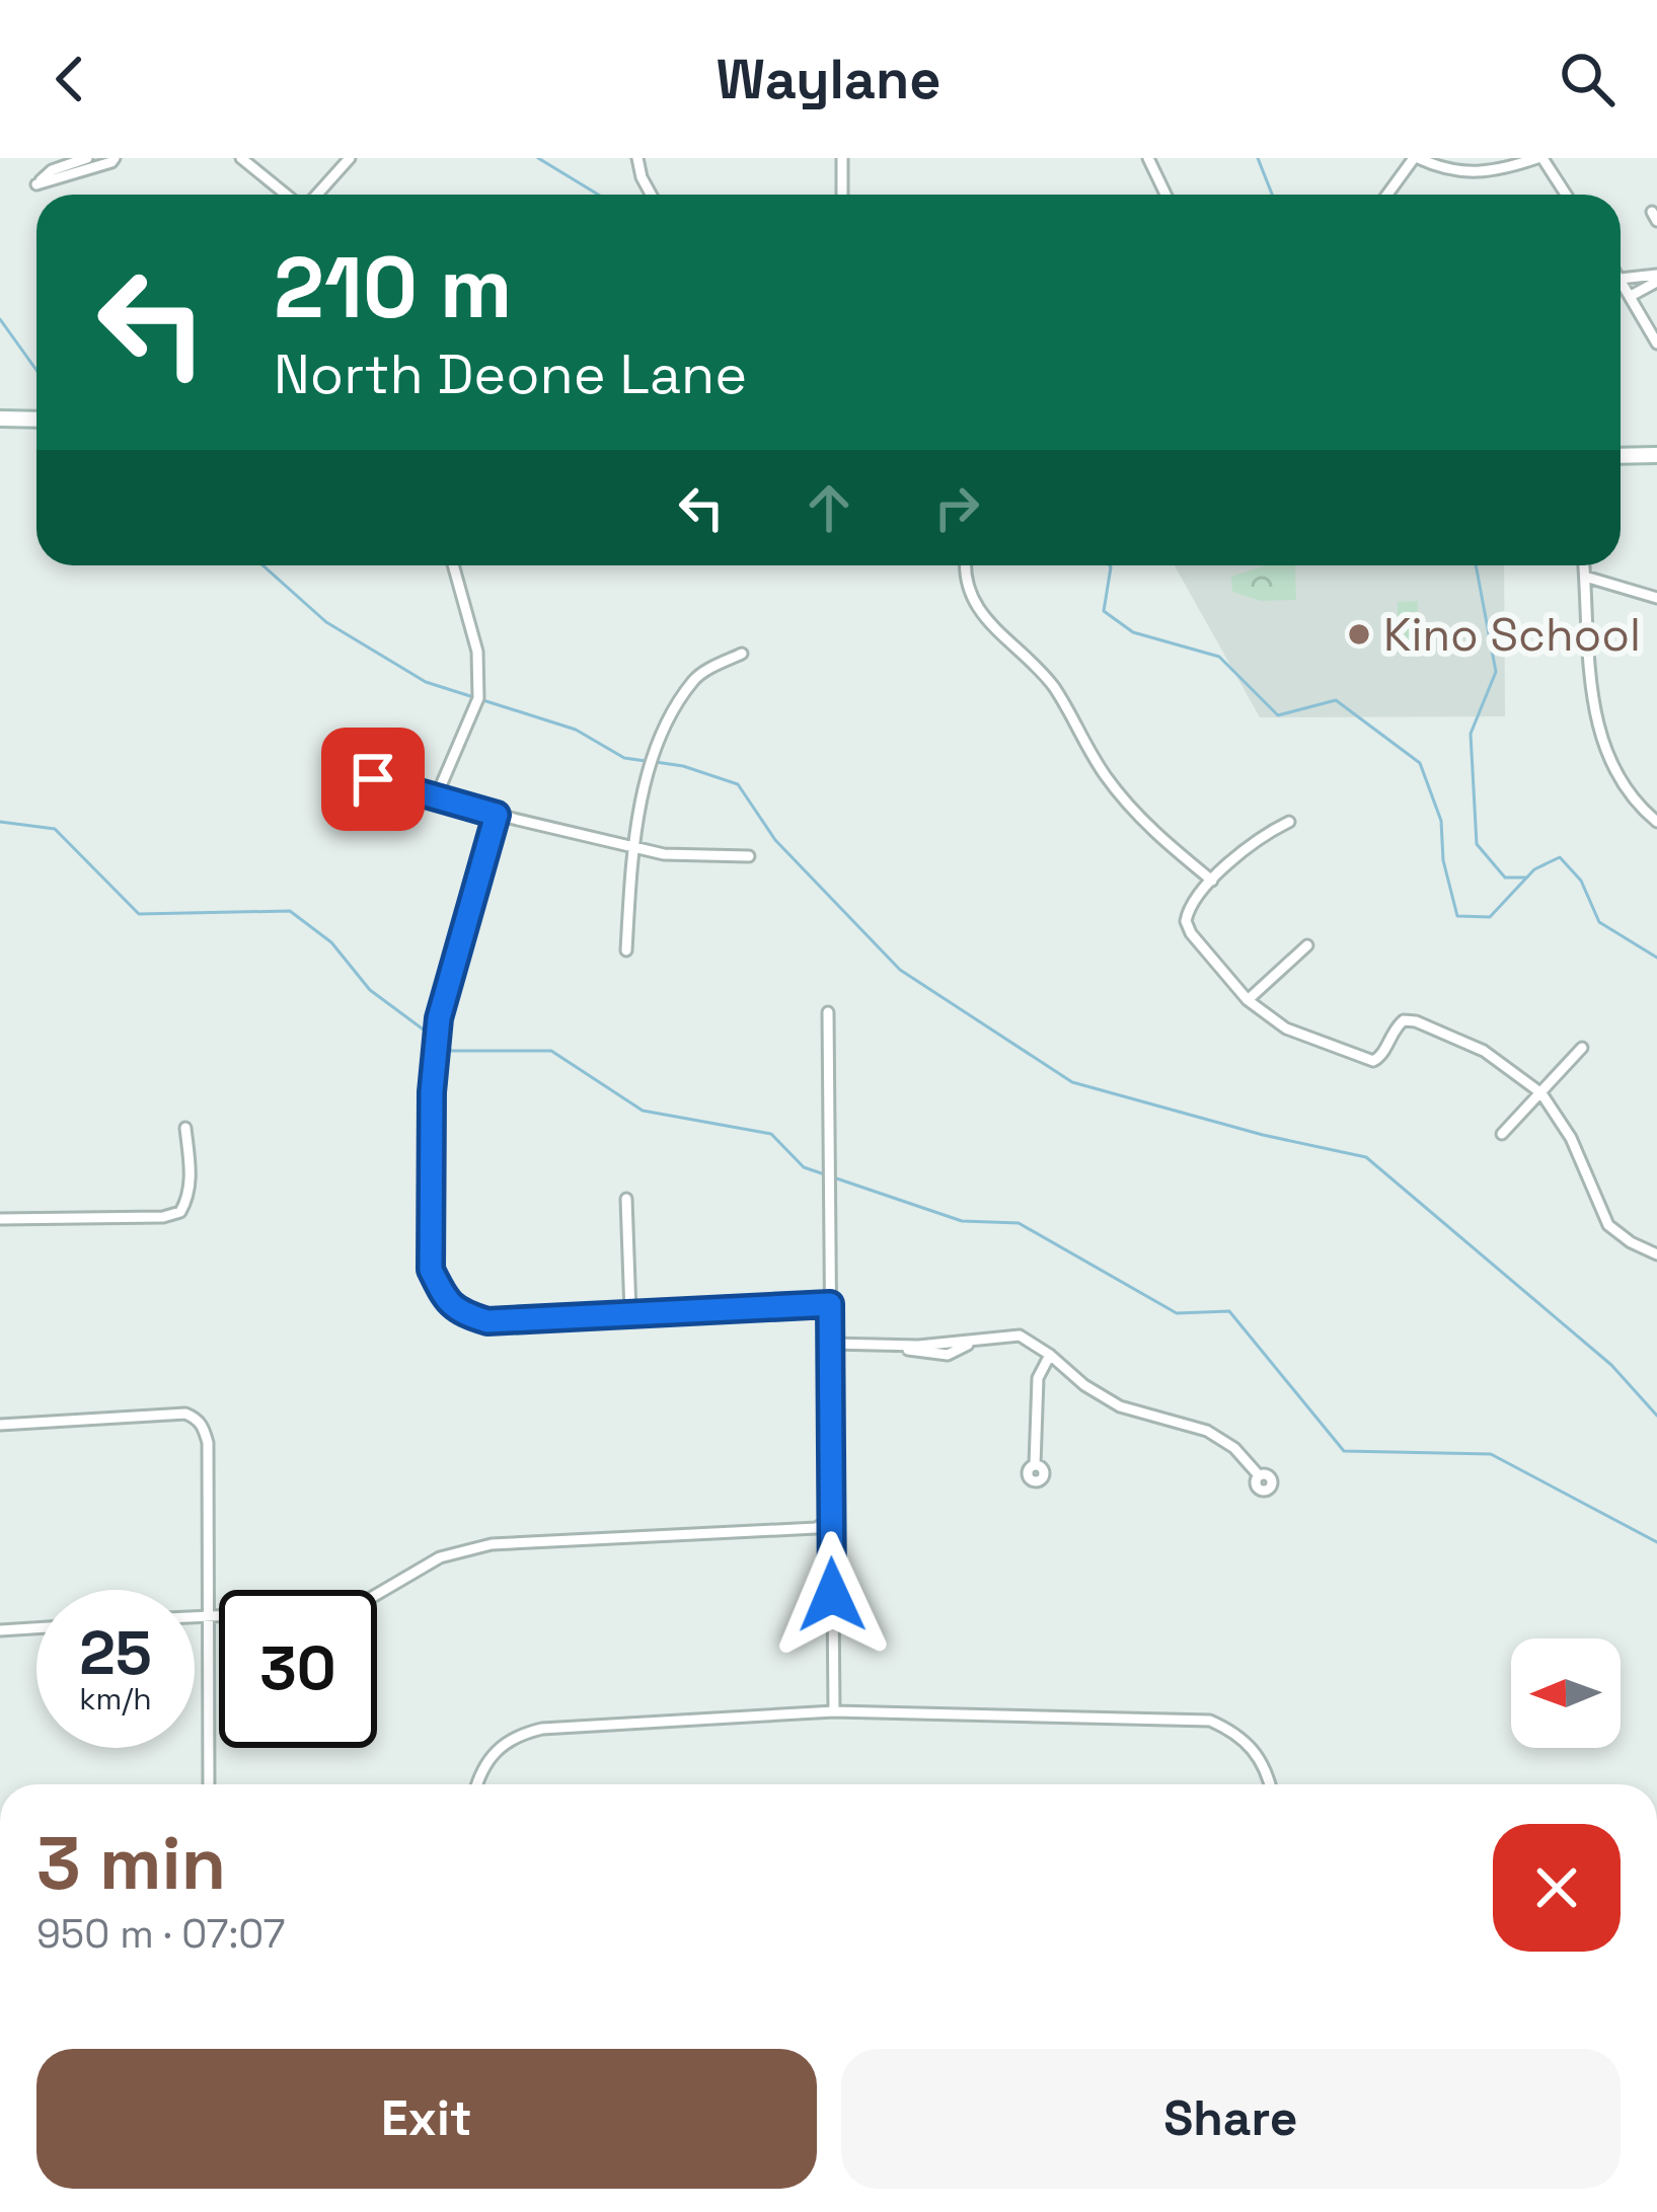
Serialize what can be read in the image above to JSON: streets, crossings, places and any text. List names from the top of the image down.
{
  "places": ["Kino School"],
  "north": "left",
  "page": {
    "header": "Waylane",
    "turn": ["210 m", "North Deone Lane"],
    "speed": "25 km/h",
    "limit": "30",
    "heading": ["3 min", "950 m · 07:07"],
    "buttons": ["Exit", "Share"]
  }
}
